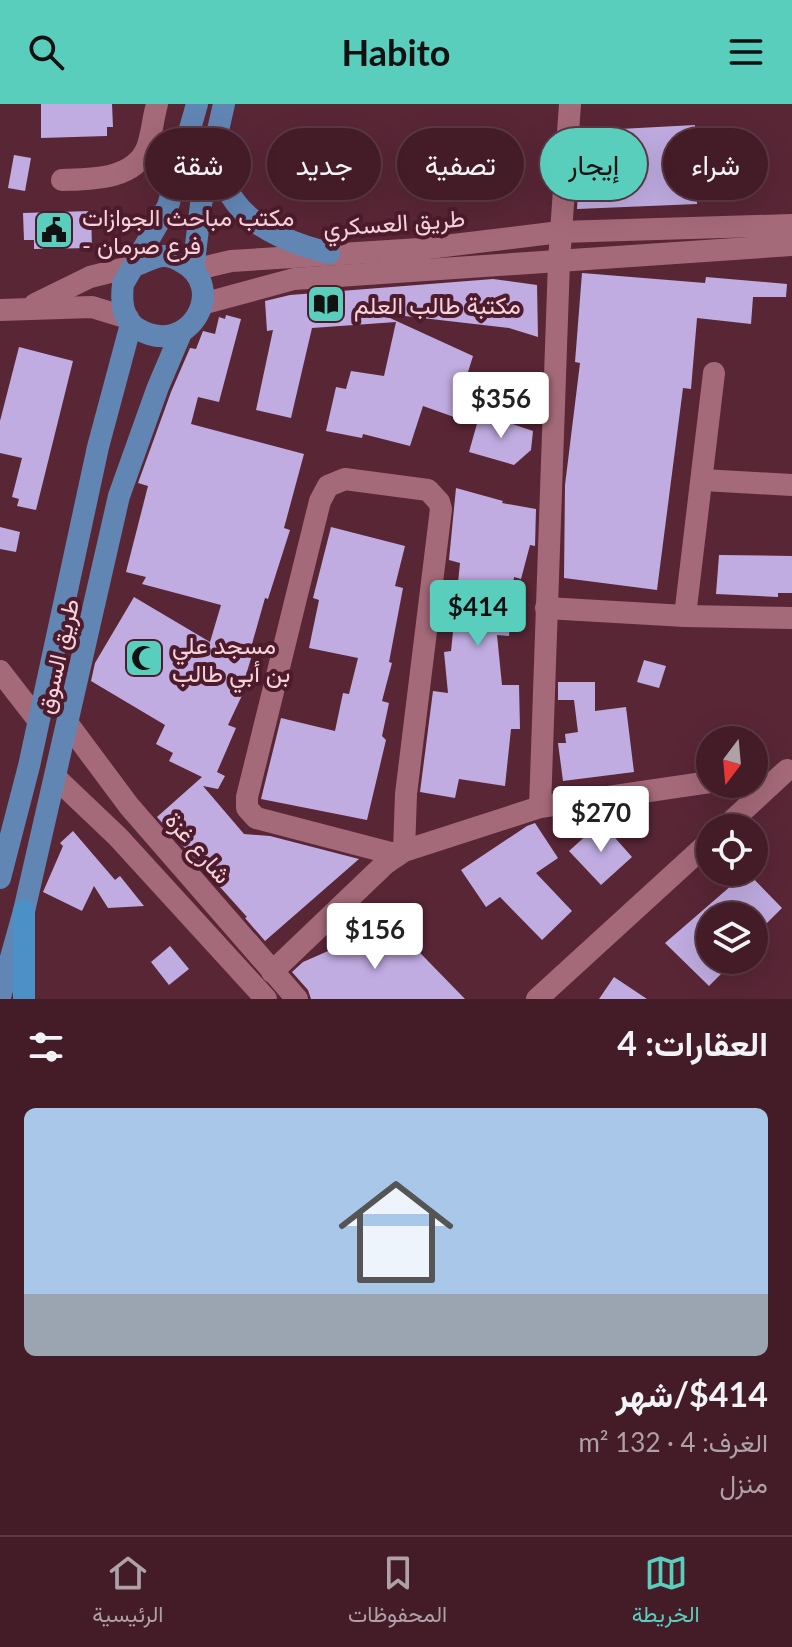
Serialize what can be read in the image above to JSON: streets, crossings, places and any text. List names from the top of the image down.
{
  "streets": {
    "main road": ["طريق السوق"],
    "street": ["طريق العسكري", "شارع غزة"]
  },
  "crossings": [
    ["طريق العسكري", "طريق السوق"],
    ["طريق السوق", "شارع غزة"]
  ],
  "places": {
    "public building": ["مكتب مباحث الجوازات - فرع صرمان"],
    "library": ["مكتبة طالب العلم"],
    "mosque": ["مسجد علي بن أبي طالب"]
  },
  "north": "bottom",
  "page": {
    "header": "Habito",
    "chip": [
      "شراء",
      "إيجار",
      "تصفية",
      "جديد",
      "شقة"
    ],
    "price": [
      "$356",
      "$414",
      "$270",
      "$156"
    ],
    "heading": "العقارات: 4",
    "list": [
      {
        "name": "$414/شهر",
        "note": "الغرف: 4 · 132 m² · منزل"
      }
    ],
    "tabs": ["الخريطة", "المحفوظات", "الرئيسية"]
  }
}
